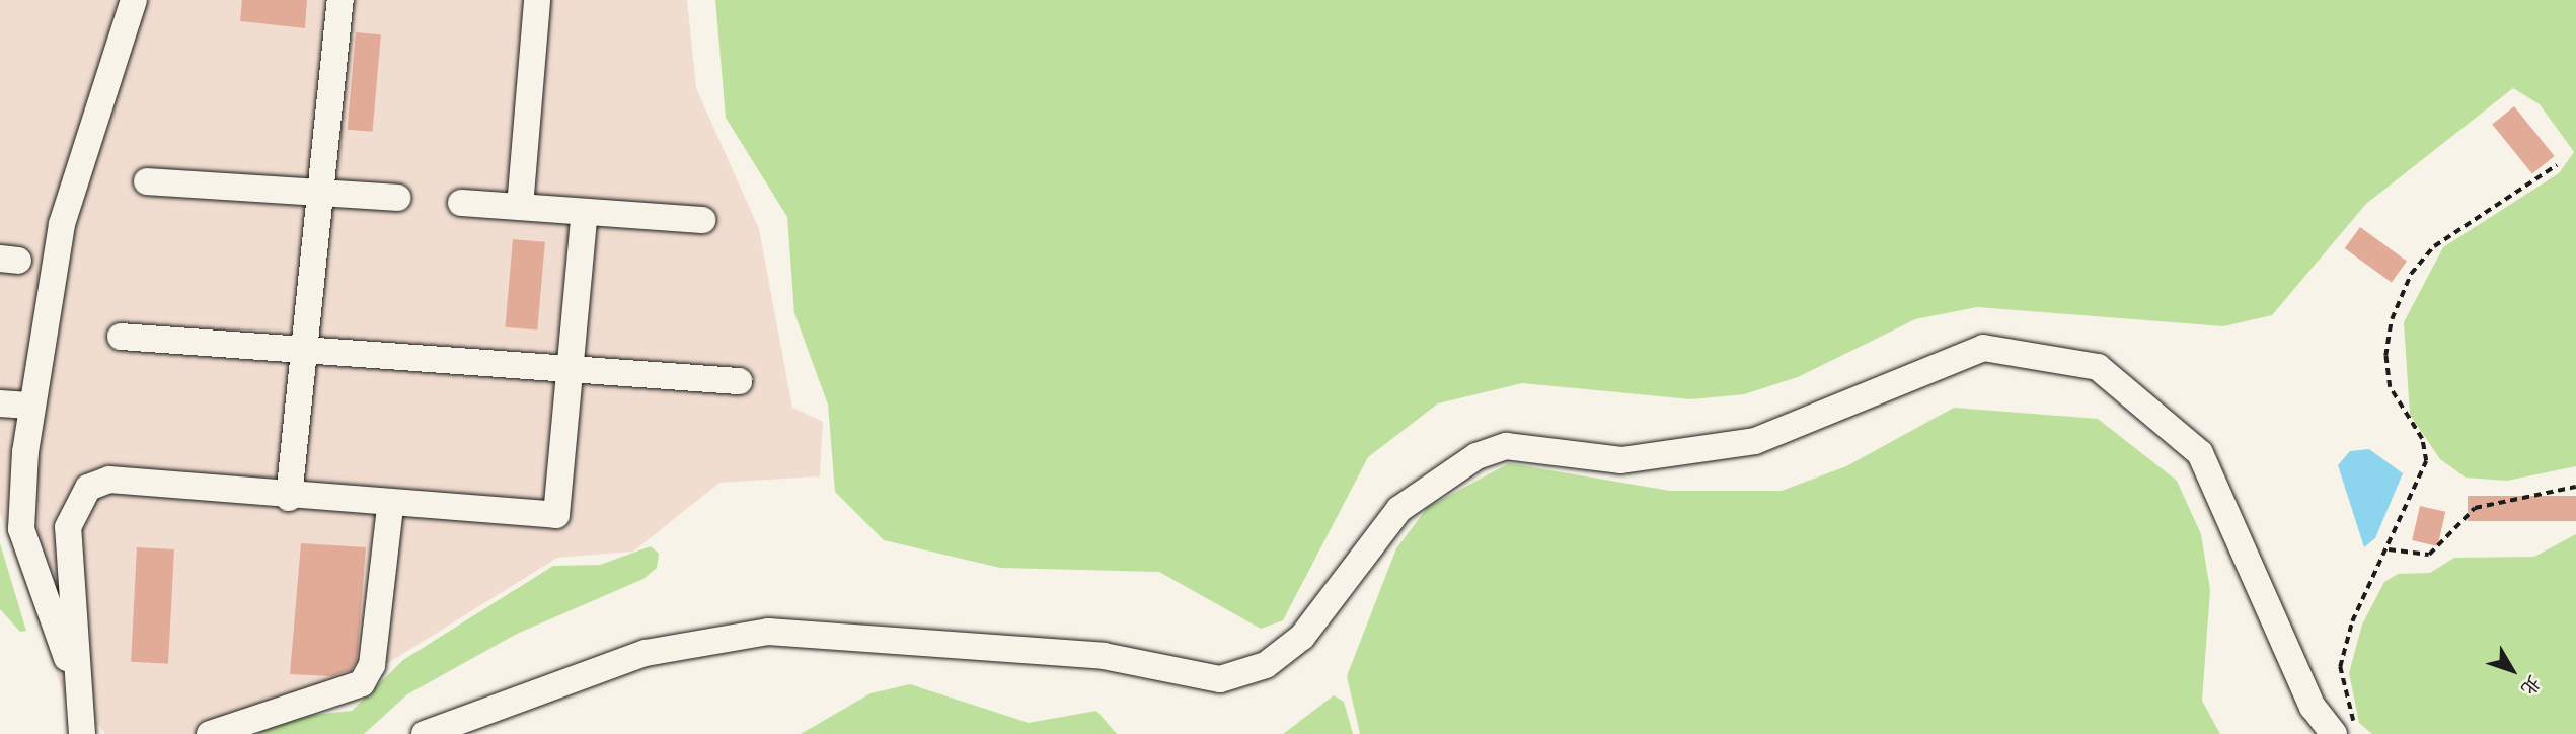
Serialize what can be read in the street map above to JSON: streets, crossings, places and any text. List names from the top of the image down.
{
  "north": "bottom right"
}
